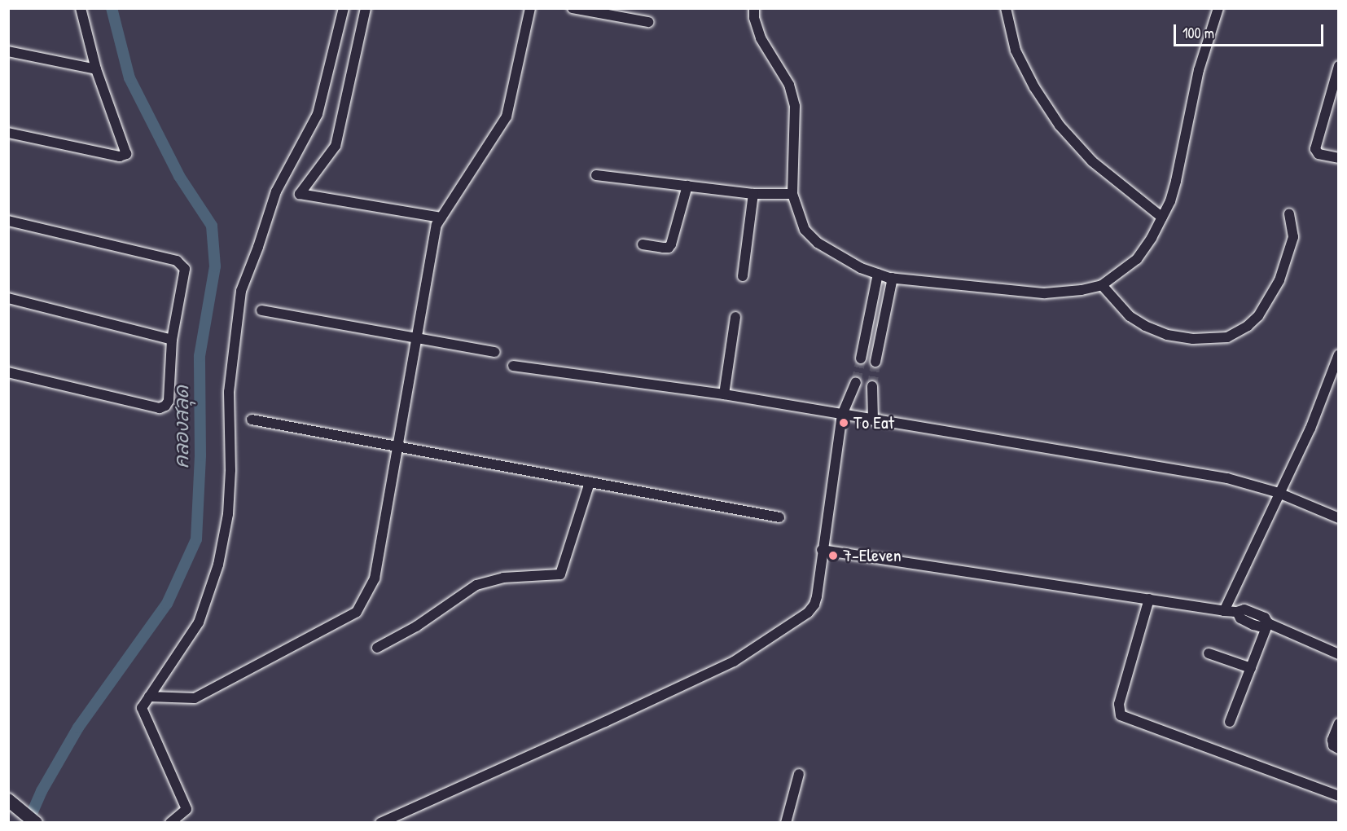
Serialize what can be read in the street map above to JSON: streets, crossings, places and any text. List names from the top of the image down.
{
  "water": ["คลองสลุด"],
  "places": ["To Eat", "7-Eleven"],
  "scale_bar": "100 m"
}
